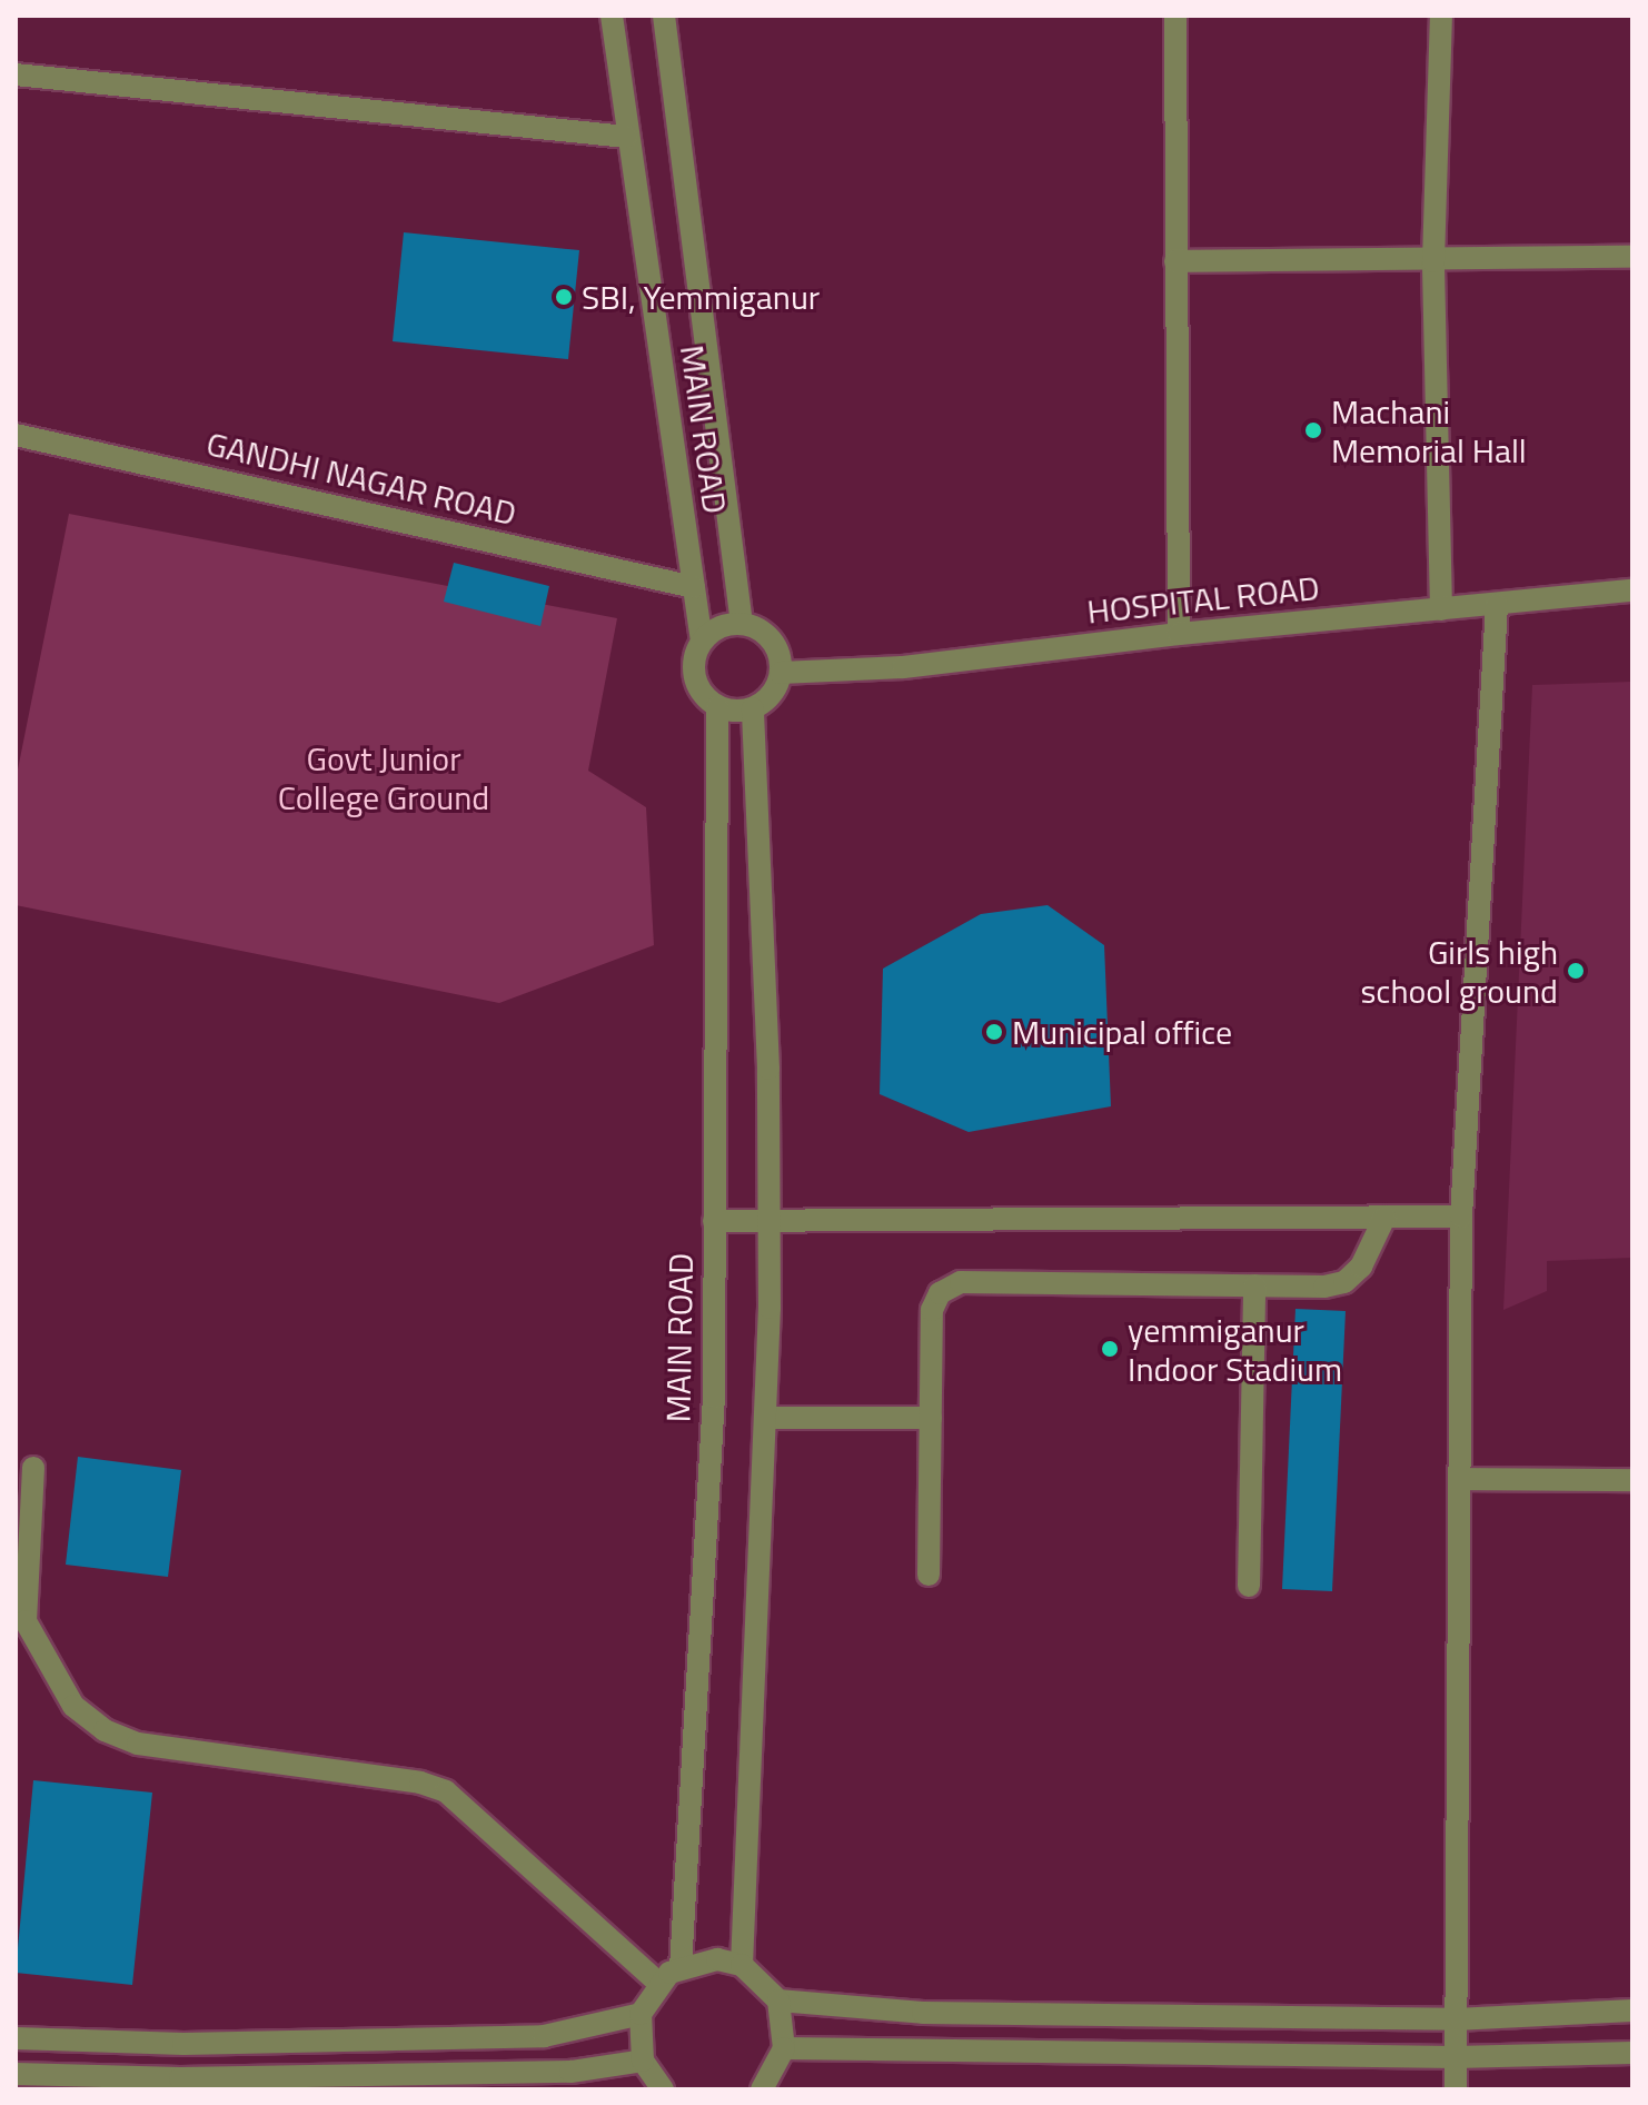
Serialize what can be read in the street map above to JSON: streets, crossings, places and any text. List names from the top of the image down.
{
  "streets": {
    "street": ["MAIN ROAD", "GANDHI NAGAR ROAD", "HOSPITAL ROAD"]
  },
  "crossings": [
    ["MAIN ROAD", "GANDHI NAGAR ROAD"],
    ["MAIN ROAD", "HOSPITAL ROAD"]
  ],
  "parks": ["Govt Junior College Ground"],
  "places": [
    "SBI, Yemmiganur",
    "Machani Memorial Hall",
    "Girls high school ground",
    "Municipal office",
    "yemmiganur Indoor Stadium"
  ]
}
